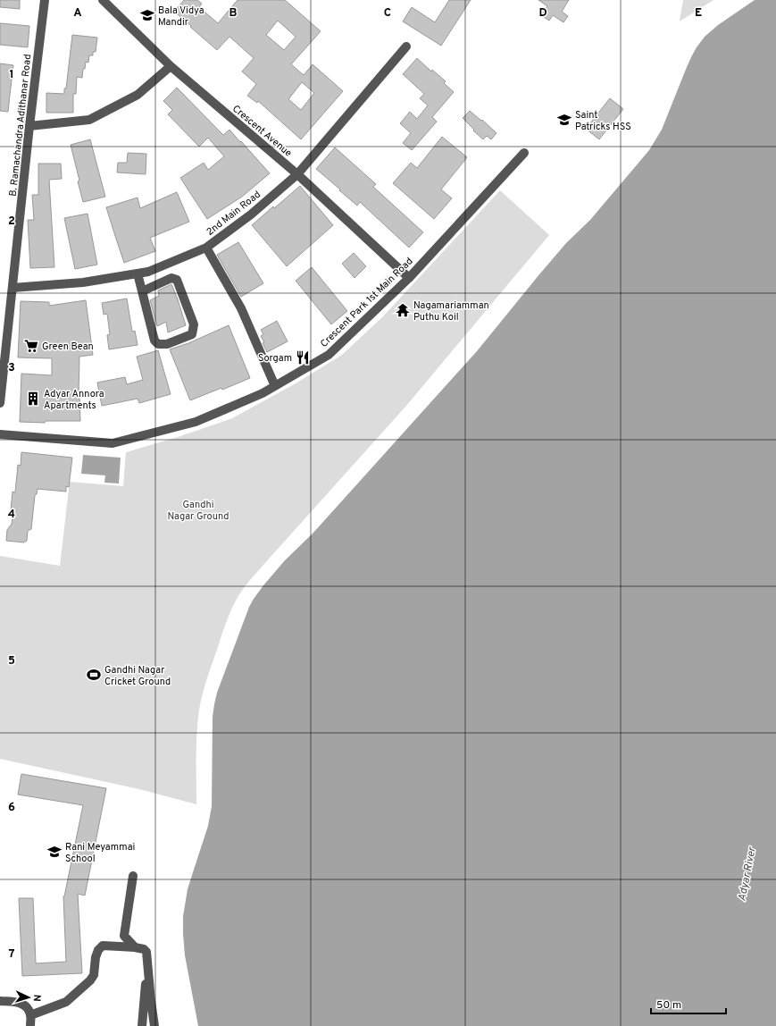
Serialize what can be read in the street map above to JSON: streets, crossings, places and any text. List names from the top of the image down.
{
  "streets": {
    "street": [
      "B. Ramachandra Adithanar Road",
      "Crescent Avenue",
      "2nd Main Road",
      "Crescent Park 1st Main Road"
    ]
  },
  "crossings": [
    ["B. Ramachandra Adithanar Road", "2nd Main Road"],
    ["Crescent Avenue", "2nd Main Road"],
    ["Crescent Avenue", "Crescent Park 1st Main Road"]
  ],
  "water": ["Adyar River"],
  "parks": ["Gandhi Nagar Ground"],
  "places": {
    "school or university": ["Bala Vidya Mandir", "Saint Patricks HSS", "Rani Meyammai School"],
    "temple": ["Nagamariamman Puthu Koil"],
    "supermarket": ["Green Bean"],
    "restaurant": ["Sorgam"],
    "building": ["Adyar Annora Apartments"],
    "sports": ["Gandhi Nagar Cricket Ground"]
  },
  "scale_bar": "50 m",
  "north": "right",
  "grid": {
    "columns": [
      "A",
      "B",
      "C",
      "D",
      "E"
    ],
    "rows": [
      "1",
      "2",
      "3",
      "4",
      "5",
      "6",
      "7"
    ]
  }
}
